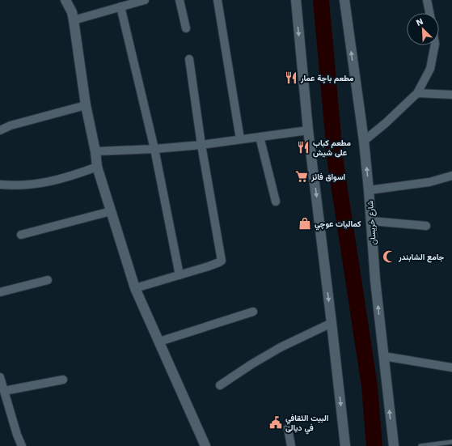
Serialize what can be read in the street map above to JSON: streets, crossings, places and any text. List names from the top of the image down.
{
  "streets": {
    "street": ["شارع خريسان"]
  },
  "places": {
    "restaurant": ["مطعم باچة عمار", "مطعم كباب على شيش"],
    "supermarket": ["اسواق فائز"],
    "shop": ["كماليات عوچي"],
    "mosque": ["جامع الشابندر"],
    "public building": ["البيت الثقافي في ديالى"]
  },
  "north": "top left"
}
